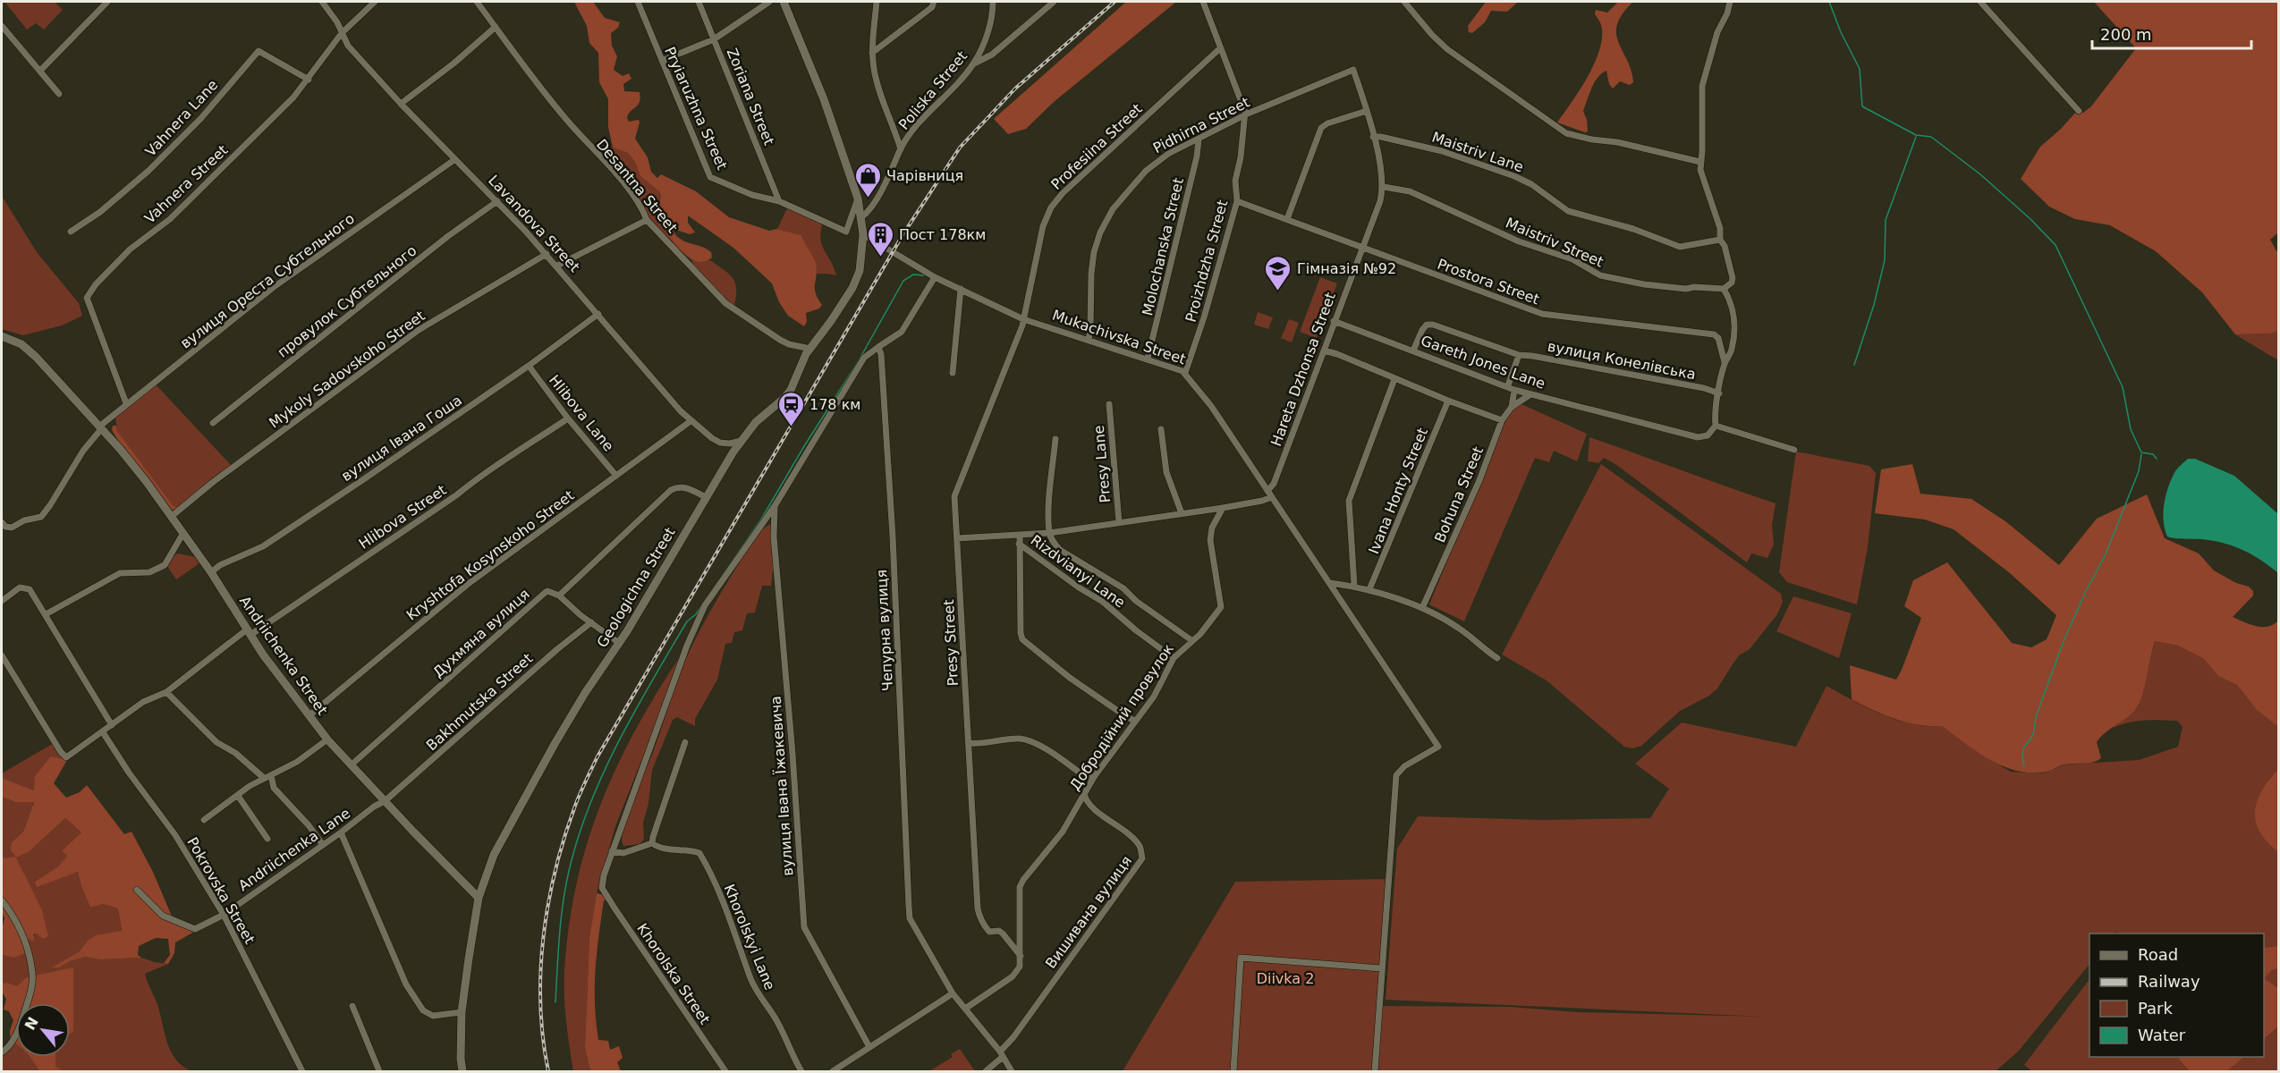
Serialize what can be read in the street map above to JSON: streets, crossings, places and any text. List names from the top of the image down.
{
  "streets": {
    "street": [
      "Poliska Street",
      "Zoriana Street",
      "Pryiaruzhna Street",
      "Vahnera Lane",
      "Pidhirna Street",
      "Profesiina Street",
      "Maistriv Lane",
      "Vahnera Street",
      "Desantna Street",
      "Lavandova Street",
      "Maistriv Street",
      "Molochanska Street",
      "Proizhdzha Street",
      "вулиця Ореста Субтельного",
      "Prostora Street",
      "провулок Субтельного",
      "Mukachivska Street",
      "вулиця Конелівська",
      "Gareth Jones Lane",
      "Mykoly Sadovskoho Street",
      "Hareta Dzhonsa Street",
      "Hlibova Lane",
      "вулиця Івана Гоша",
      "Presy Lane",
      "Ivana Honty Street",
      "Bohuna Street",
      "Hlibova Street",
      "Kryshtofa Kosynskoho Street",
      "Rizdvianyi Lane",
      "Geologichna Street",
      "Чепурна вулиця",
      "Духмяна вулиця",
      "Presy Street",
      "Andriichenka Street",
      "Bakhmutska Street",
      "Добродійний провулок",
      "вулиця Івана Їжакевича",
      "Andriichenka Lane",
      "Pokrovska Street",
      "Вишивана вулиця",
      "Khorolskyi Lane",
      "Khorolska Street"
    ]
  },
  "crossings": [
    ["Zoriana Street", "Pryiaruzhna Street"],
    ["Vahnera Lane", "Vahnera Street"],
    ["Pidhirna Street", "Molochanska Street"],
    ["Pidhirna Street", "Proizhdzha Street"],
    ["Pidhirna Street", "Mukachivska Street"],
    ["Profesiina Street", "Proizhdzha Street"],
    ["Profesiina Street", "Mukachivska Street"],
    ["Profesiina Street", "Presy Street"],
    ["Vahnera Street", "Lavandova Street"],
    ["Vahnera Street", "вулиця Ореста Субтельного"],
    ["Desantna Street", "Geologichna Street"],
    ["Lavandova Street", "вулиця Ореста Субтельного"],
    ["Lavandova Street", "провулок Субтельного"],
    ["Lavandova Street", "Mykoly Sadovskoho Street"],
    ["Lavandova Street", "вулиця Івана Гоша"],
    ["Lavandova Street", "Kryshtofa Kosynskoho Street"],
    ["Lavandova Street", "Geologichna Street"],
    ["Maistriv Street", "Hareta Dzhonsa Street"],
    ["Molochanska Street", "Mukachivska Street"],
    ["Proizhdzha Street", "Prostora Street"],
    ["Proizhdzha Street", "Mukachivska Street"],
    ["вулиця Ореста Субтельного", "Andriichenka Street"],
    ["Prostora Street", "Hareta Dzhonsa Street"],
    ["Mukachivska Street", "Hareta Dzhonsa Street"],
    ["Mukachivska Street", "Presy Lane"],
    ["Mukachivska Street", "Geologichna Street"],
    ["Mukachivska Street", "Presy Street"],
    ["вулиця Конелівська", "Gareth Jones Lane"],
    ["Gareth Jones Lane", "Hareta Dzhonsa Street"],
    ["Gareth Jones Lane", "Bohuna Street"],
    ["Mykoly Sadovskoho Street", "Andriichenka Street"],
    ["Hareta Dzhonsa Street", "Presy Lane"],
    ["Hlibova Lane", "вулиця Івана Гоша"],
    ["Hlibova Lane", "Hlibova Street"],
    ["Hlibova Lane", "Kryshtofa Kosynskoho Street"],
    ["вулиця Івана Гоша", "Andriichenka Street"],
    ["Presy Lane", "Rizdvianyi Lane"],
    ["Presy Lane", "Presy Street"],
    ["Presy Lane", "Добродійний провулок"],
    ["Hlibova Street", "Andriichenka Street"],
    ["Kryshtofa Kosynskoho Street", "Andriichenka Street"],
    ["Rizdvianyi Lane", "Добродійний провулок"],
    ["Geologichna Street", "Andriichenka Street"],
    ["Чепурна вулиця", "Добродійний провулок"],
    ["Чепурна вулиця", "Вишивана вулиця"],
    ["Духмяна вулиця", "Andriichenka Street"],
    ["Presy Street", "Добродійний провулок"],
    ["Andriichenka Street", "Bakhmutska Street"],
    ["Andriichenka Street", "Andriichenka Lane"],
    ["Bakhmutska Street", "Andriichenka Lane"],
    ["Добродійний провулок", "Вишивана вулиця"],
    ["Andriichenka Lane", "Pokrovska Street"]
  ],
  "parks": ["Diivka 2"],
  "places": {
    "shop": ["Чарівниця"],
    "building": ["Пост 178км"],
    "school or university": ["Гімназія №92"],
    "station": ["178 км"]
  },
  "legend": [
    "Road",
    "Railway",
    "Park",
    "Water"
  ],
  "scale_bar": "200 m",
  "north": "top left"
}
